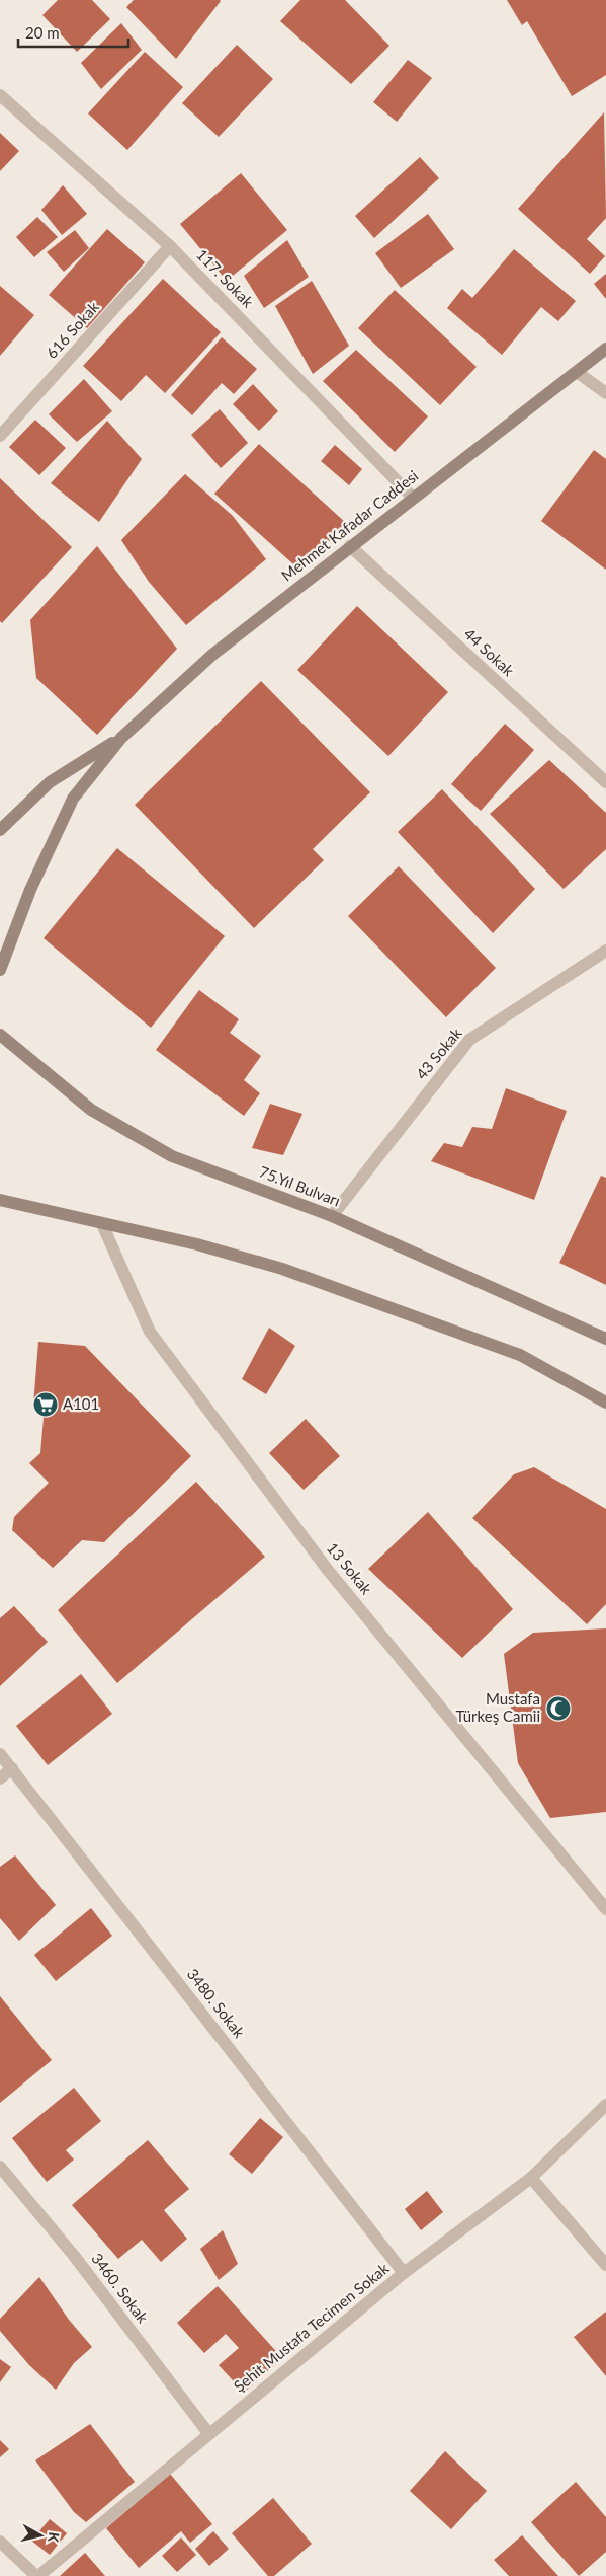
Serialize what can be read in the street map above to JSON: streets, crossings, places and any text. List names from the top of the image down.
{
  "streets": {
    "main road": ["Mehmet Kafadar Caddesi", "75.Yıl Bulvarı"],
    "street": [
      "117. Sokak",
      "616 Sokak",
      "44 Sokak",
      "43 Sokak",
      "13 Sokak",
      "3480. Sokak",
      "3460. Sokak",
      "Şehit Mustafa Tecimen Sokak"
    ]
  },
  "crossings": [
    ["117. Sokak", "616 Sokak"],
    ["117. Sokak", "Mehmet Kafadar Caddesi"],
    ["Mehmet Kafadar Caddesi", "44 Sokak"],
    ["43 Sokak", "75.Yıl Bulvarı"],
    ["3480. Sokak", "Şehit Mustafa Tecimen Sokak"],
    ["3460. Sokak", "Şehit Mustafa Tecimen Sokak"]
  ],
  "places": {
    "supermarket": ["A101"],
    "mosque": ["Mustafa Türkeş Camii"]
  },
  "scale_bar": "20 m",
  "north": "right"
}
